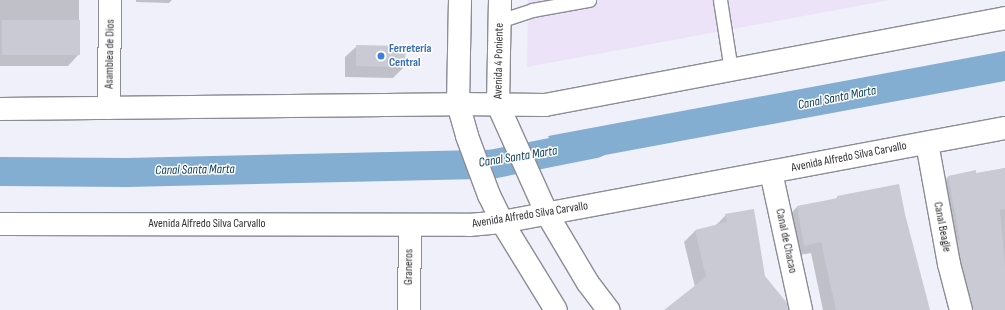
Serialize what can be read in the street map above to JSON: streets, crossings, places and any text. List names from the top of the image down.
{
  "streets": {
    "street": [
      "Asamblea de Dios",
      "Avenida 4 Poniente",
      "Avenida Alfredo Silva Carvallo",
      "Canal Beagle",
      "Canal de Chacao",
      "Graneros"
    ]
  },
  "crossings": [
    ["Avenida 4 Poniente", "Avenida Alfredo Silva Carvallo"],
    ["Avenida Alfredo Silva Carvallo", "Canal Beagle"],
    ["Avenida Alfredo Silva Carvallo", "Canal de Chacao"],
    ["Avenida Alfredo Silva Carvallo", "Graneros"]
  ],
  "water": ["Canal Santa Marta"],
  "places": ["Ferretería Central"]
}
